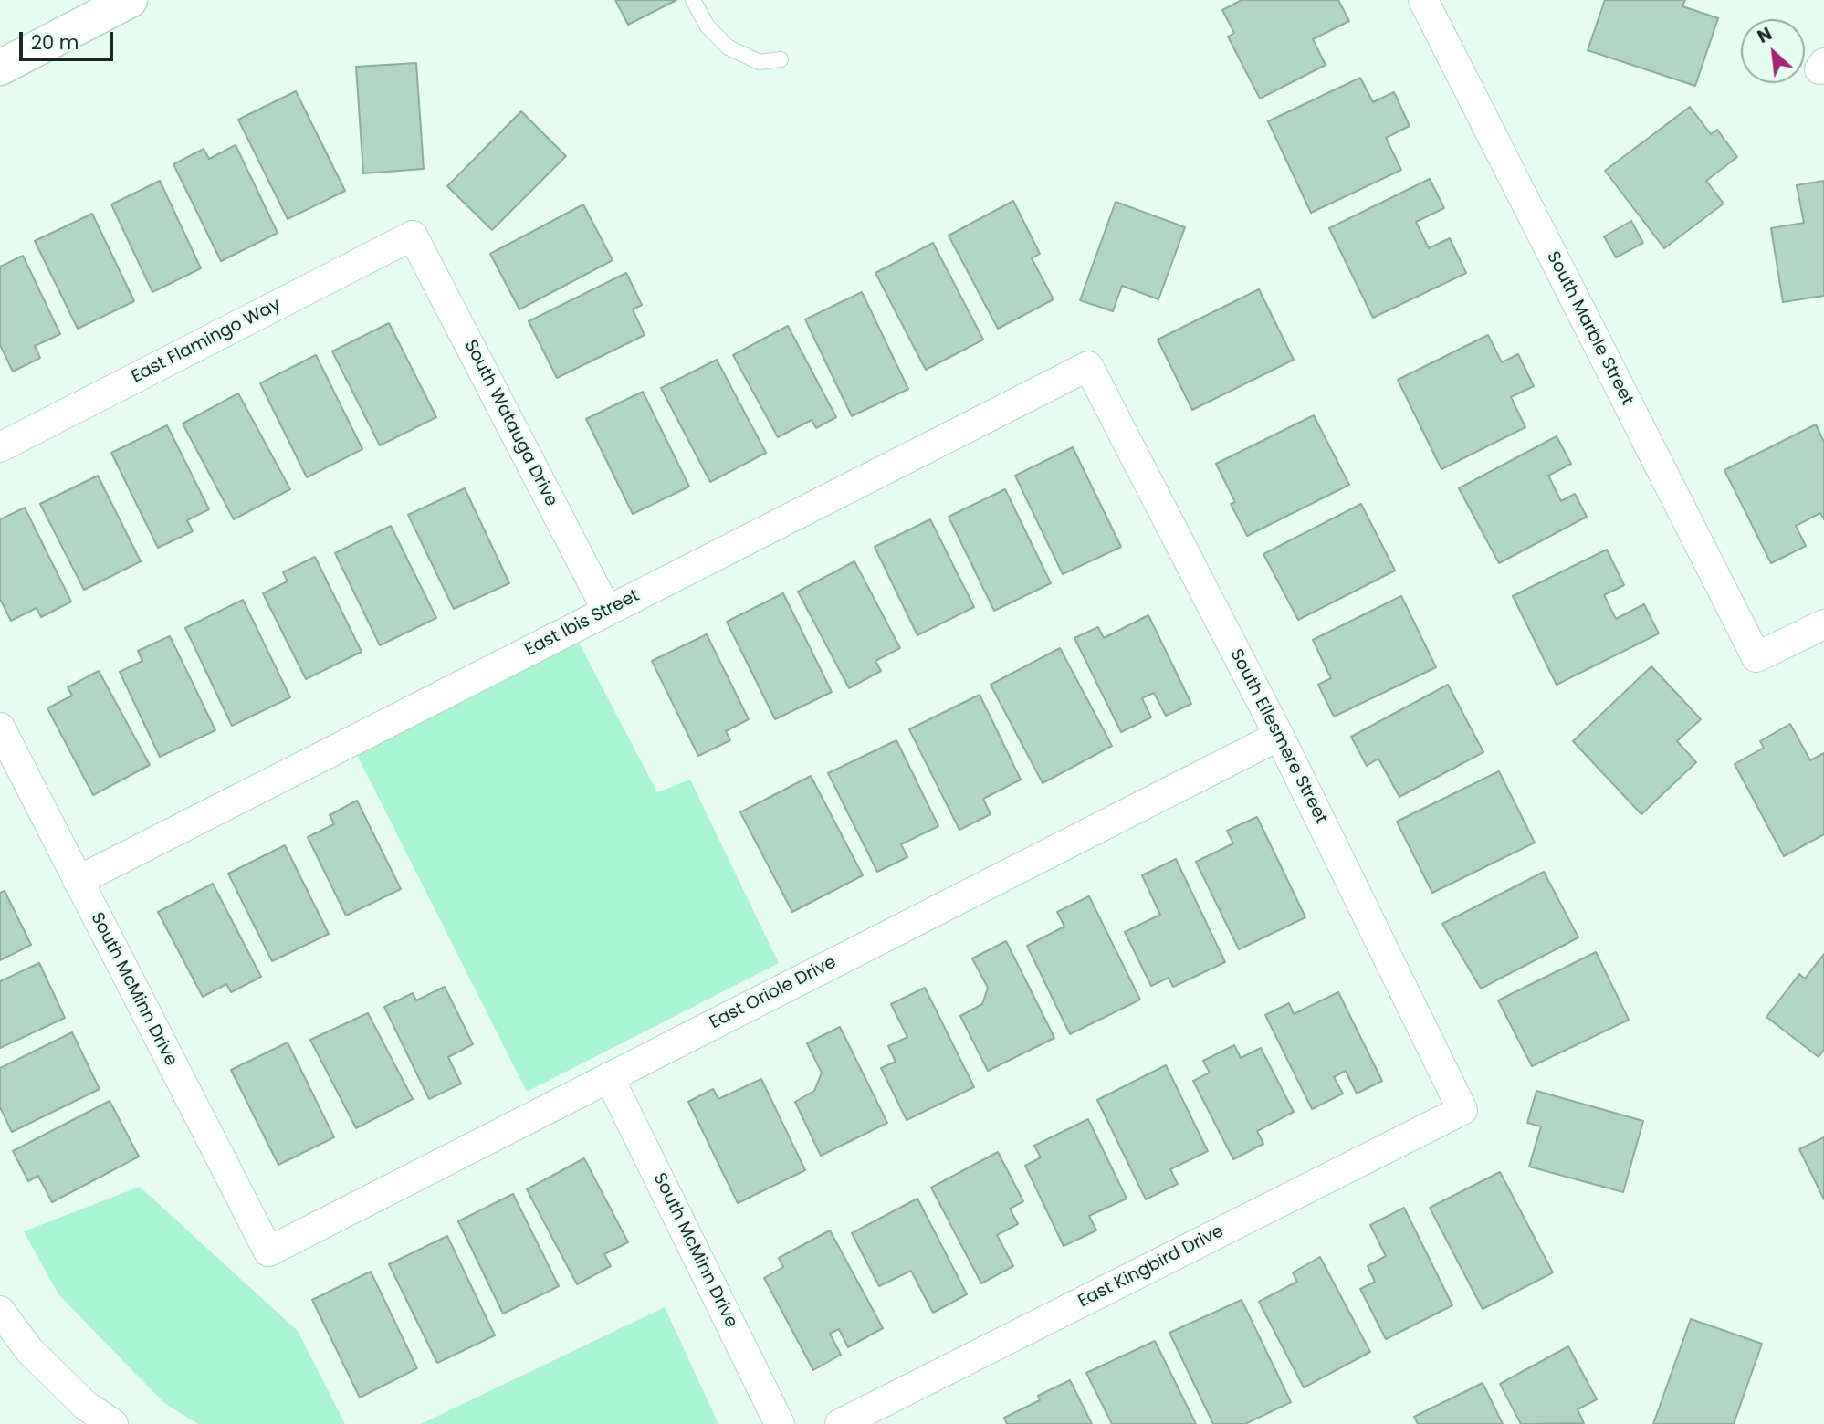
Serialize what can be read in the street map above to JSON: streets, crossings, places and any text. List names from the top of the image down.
{
  "streets": {
    "street": [
      "South Marble Street",
      "East Flamingo Way",
      "South Watauga Drive",
      "East Ibis Street",
      "South Ellesmere Street",
      "South McMinn Drive",
      "East Oriole Drive",
      "East Kingbird Drive"
    ]
  },
  "crossings": [
    ["East Flamingo Way", "South Watauga Drive"],
    ["South Watauga Drive", "East Ibis Street"],
    ["East Ibis Street", "South Ellesmere Street"],
    ["East Ibis Street", "South McMinn Drive"],
    ["South Ellesmere Street", "East Oriole Drive"],
    ["South Ellesmere Street", "East Kingbird Drive"],
    ["South McMinn Drive", "East Oriole Drive"]
  ],
  "scale_bar": "20 m",
  "north": "top left"
}
